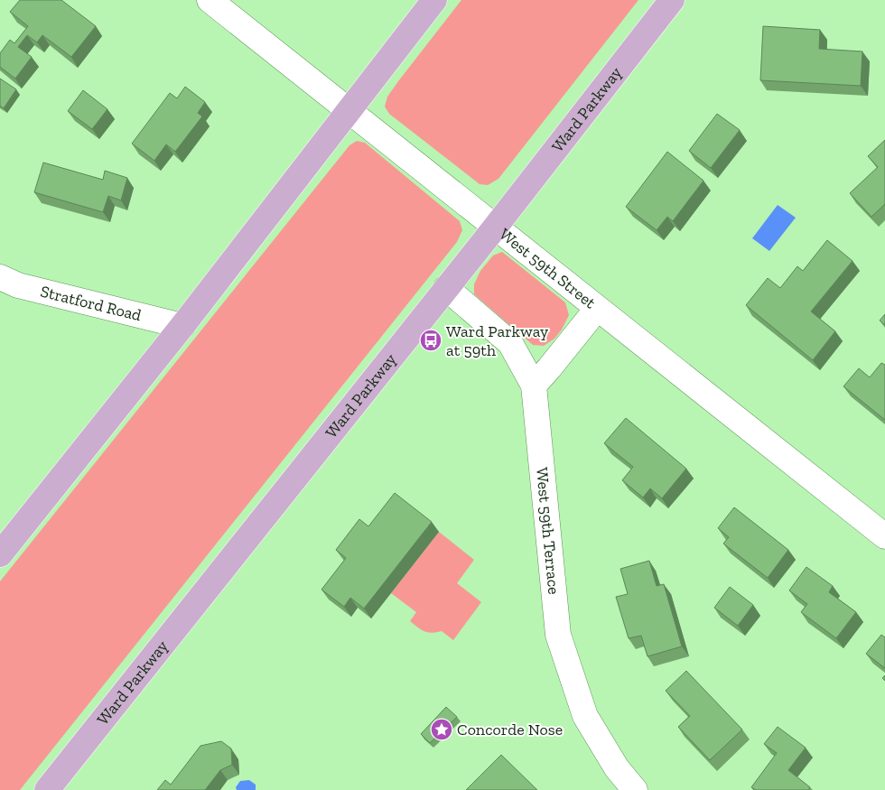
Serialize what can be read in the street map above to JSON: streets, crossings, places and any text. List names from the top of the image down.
{
  "streets": {
    "main road": ["Ward Parkway"],
    "street": ["West 59th Street", "Stratford Road", "West 59th Terrace"]
  },
  "crossings": [
    ["Ward Parkway", "West 59th Street"],
    ["Ward Parkway", "West 59th Terrace"]
  ],
  "places": {
    "bus stop": ["Ward Parkway at 59th"],
    "place": ["Concorde Nose"]
  }
}
